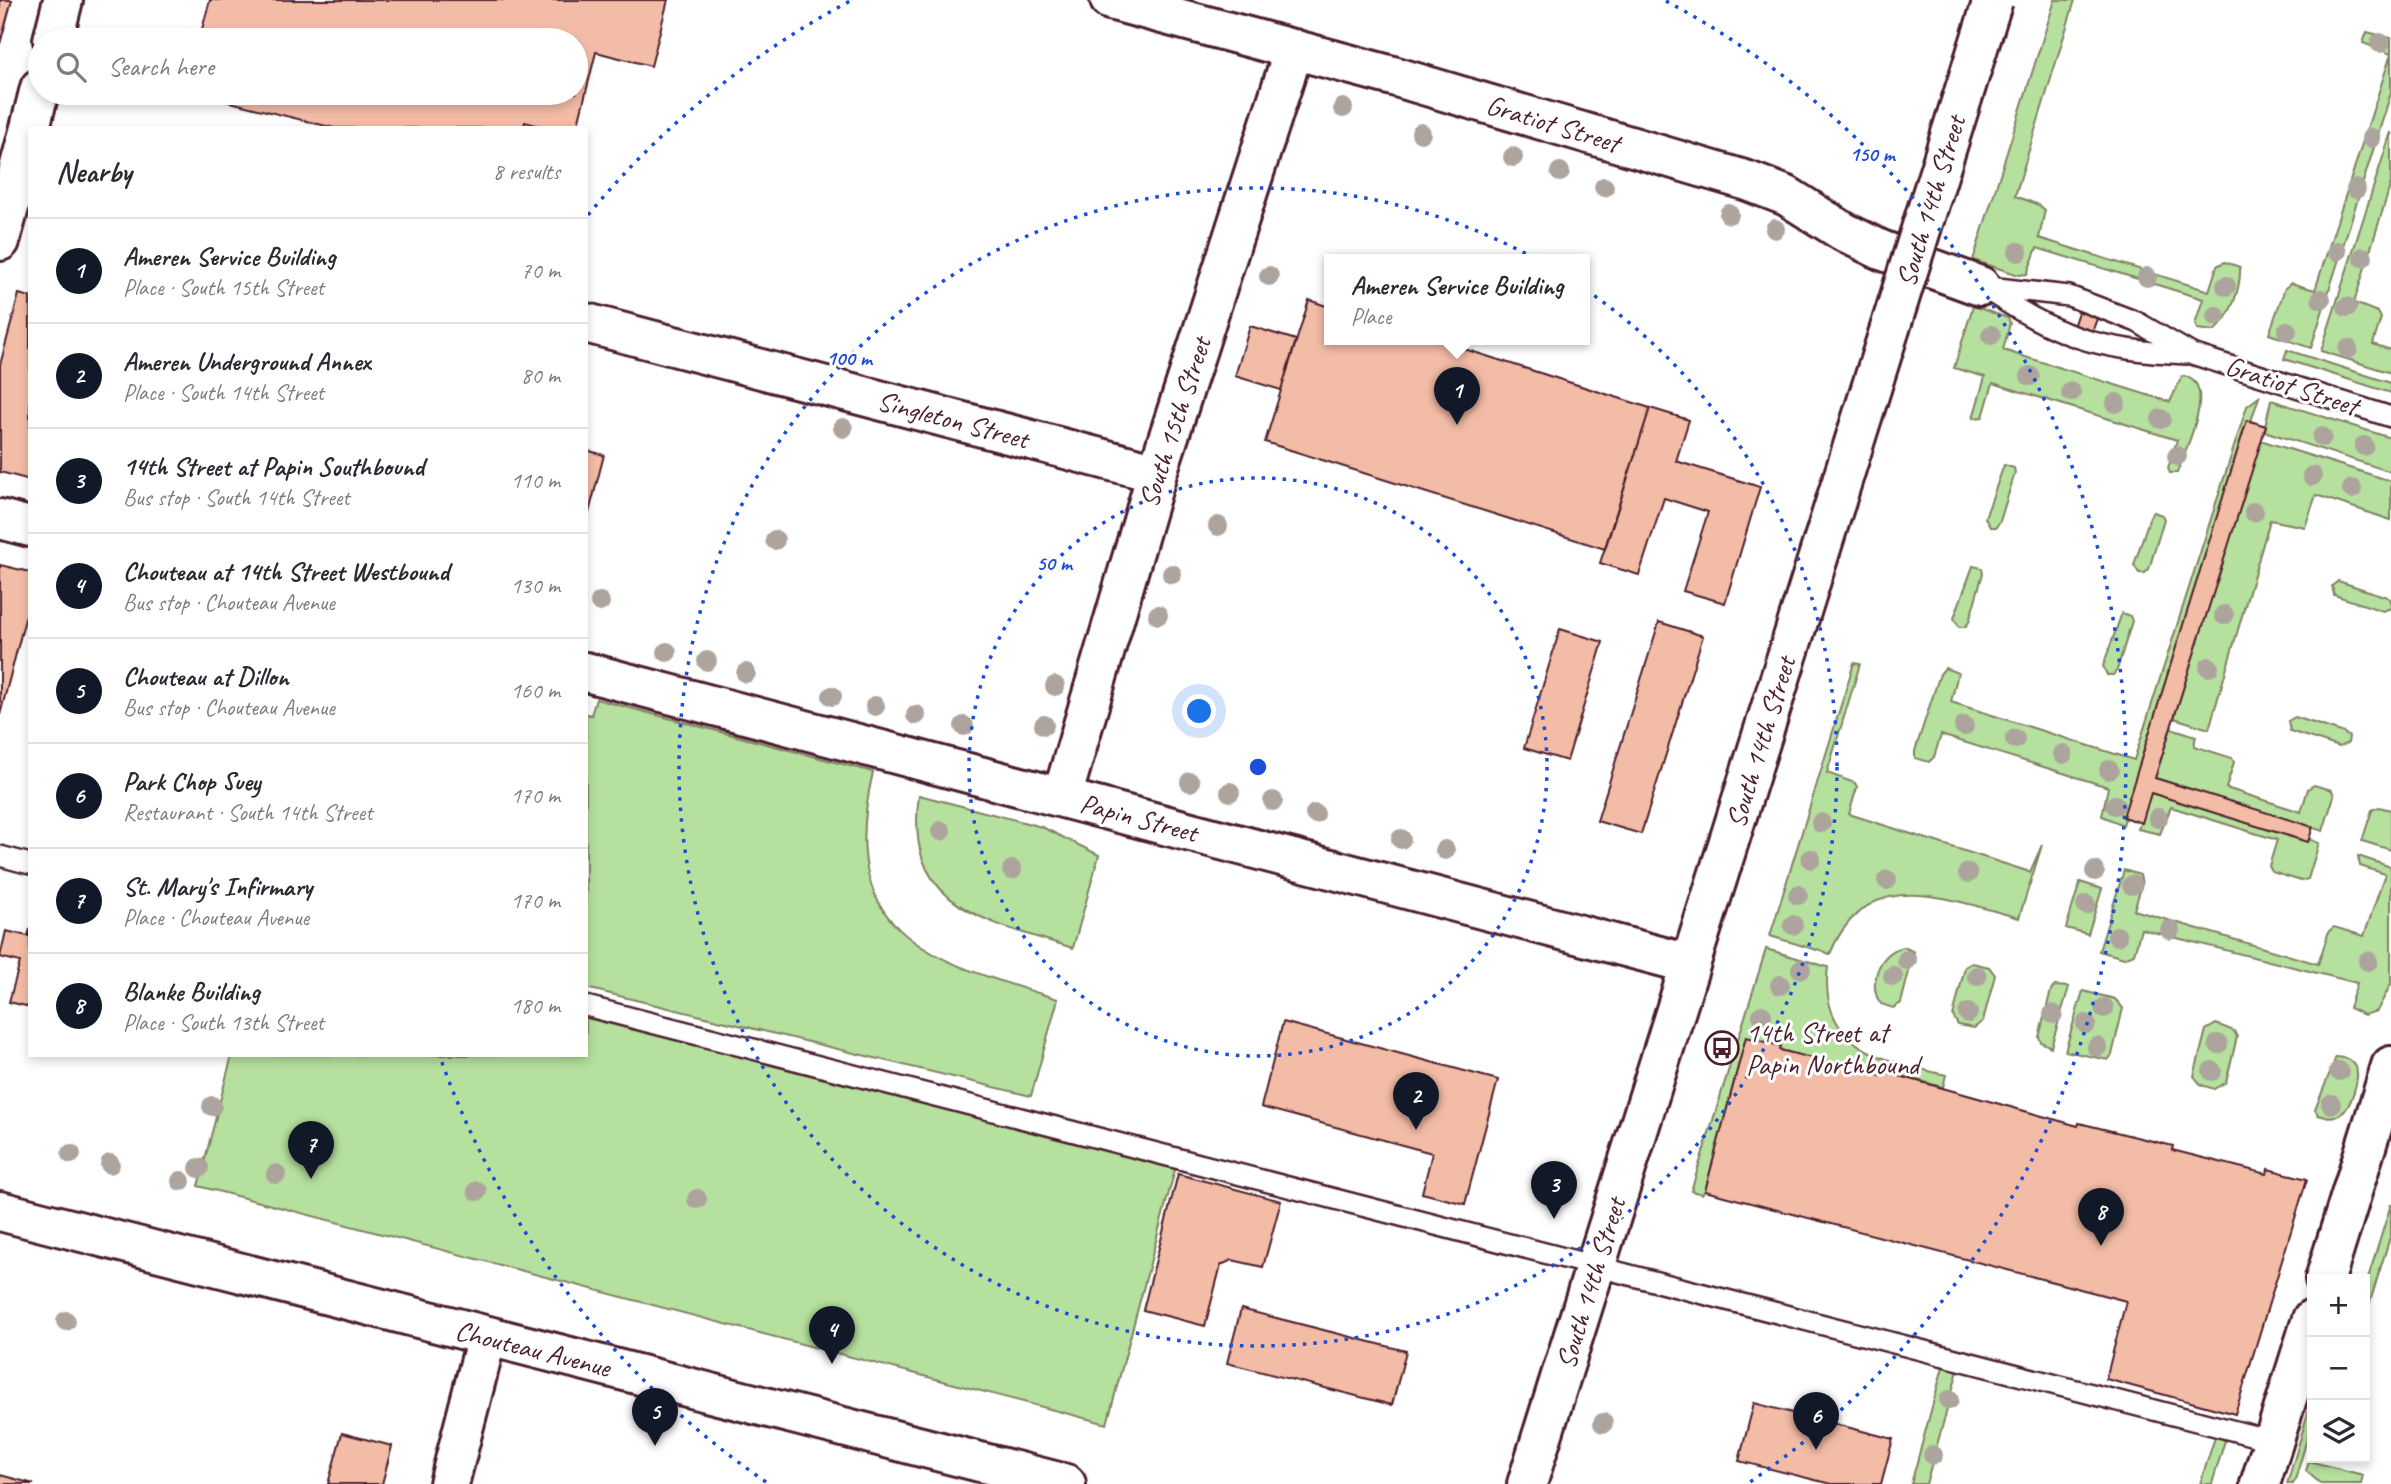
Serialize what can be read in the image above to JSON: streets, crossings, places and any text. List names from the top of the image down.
{
  "streets": {
    "street": [
      "Gratiot Street",
      "South 14th Street",
      "Singleton Street",
      "South 15th Street",
      "Papin Street",
      "Chouteau Avenue"
    ]
  },
  "crossings": [
    ["Gratiot Street", "South 15th Street"],
    ["South 14th Street", "Papin Street"],
    ["Singleton Street", "South 15th Street"],
    ["South 15th Street", "Papin Street"]
  ],
  "places": {
    "bus stop": ["14th Street at Papin Northbound"]
  },
  "page": {
    "search": "Search here",
    "heading": ["Nearby", "8 results"],
    "list": [
      {
        "mark": "1",
        "name": "Ameren Service Building",
        "note": "Place · South 15th Street",
        "value": "70 m"
      },
      {
        "mark": "2",
        "name": "Ameren Underground Annex",
        "note": "Place · South 14th Street",
        "value": "80 m"
      },
      {
        "mark": "3",
        "name": "14th Street at Papin Southbound",
        "note": "Bus stop · South 14th Street",
        "value": "110 m"
      },
      {
        "mark": "4",
        "name": "Chouteau at 14th Street Westbound",
        "note": "Bus stop · Chouteau Avenue",
        "value": "130 m"
      },
      {
        "mark": "5",
        "name": "Chouteau at Dillon",
        "note": "Bus stop · Chouteau Avenue",
        "value": "160 m"
      },
      {
        "mark": "6",
        "name": "Park Chop Suey",
        "note": "Restaurant · South 14th Street",
        "value": "170 m"
      },
      {
        "mark": "7",
        "name": "St. Mary's Infirmary",
        "note": "Place · Chouteau Avenue",
        "value": "170 m"
      },
      {
        "mark": "8",
        "name": "Blanke Building",
        "note": "Place · South 13th Street",
        "value": "180 m"
      }
    ],
    "popup": ["Ameren Service Building", "Place"],
    "pins": [
      "1",
      "2",
      "7",
      "3",
      "8",
      "4",
      "5",
      "6"
    ],
    "map_buttons": ["+", "−"]
  },
  "rings": ["150 m", "100 m", "50 m"]
}
